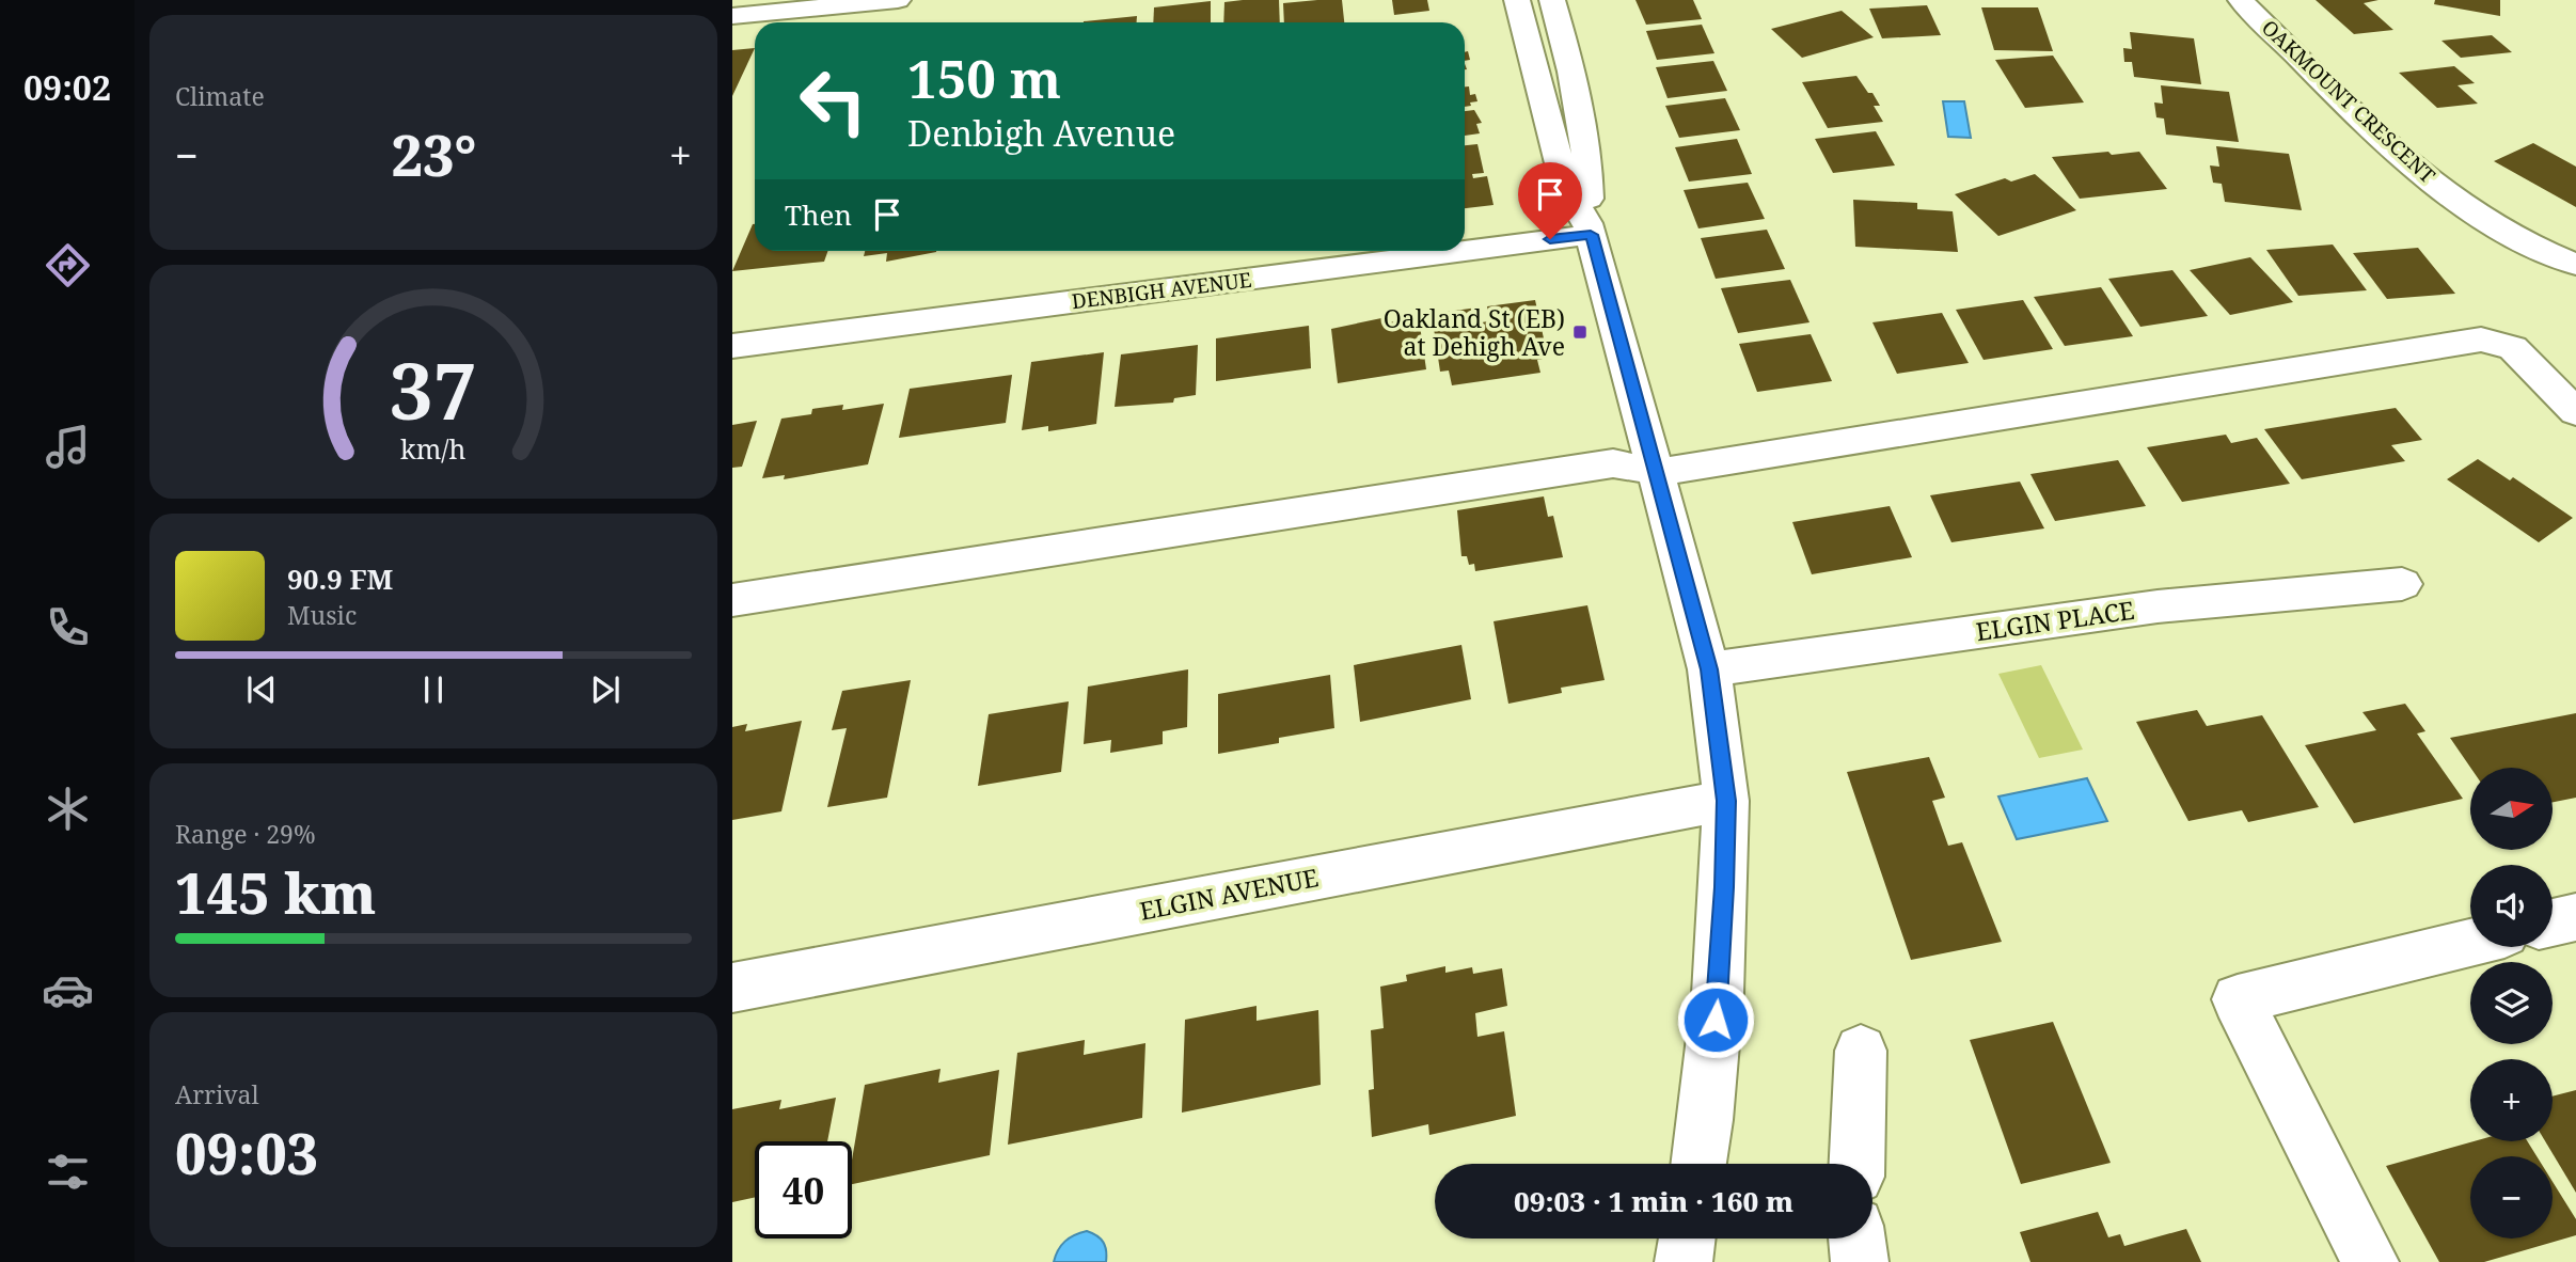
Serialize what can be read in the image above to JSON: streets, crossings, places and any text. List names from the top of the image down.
{
  "streets": {
    "street": [
      "OAKMOUNT CRESCENT",
      "DENBIGH AVENUE",
      "ELGIN PLACE",
      "ELGIN AVENUE"
    ]
  },
  "places": {
    "transit": ["Oakland St (EB) at Dehigh Ave"]
  },
  "north": "right",
  "page": {
    "tabs": "09:02",
    "tile": [
      "Climate",
      ["Range · 29%", "145 km"],
      ["Arrival", "09:03"]
    ],
    "turn": ["150 m", "Denbigh Avenue"],
    "heat": ["−", "23°", "+"],
    "then": "Then",
    "song": ["90.9 FM", "Music"],
    "map_buttons": ["+", "−"],
    "limit": "40",
    "trip": "09:03 · 1 min · 160 m",
    "gauge": ["37", "km/h"]
  }
}
